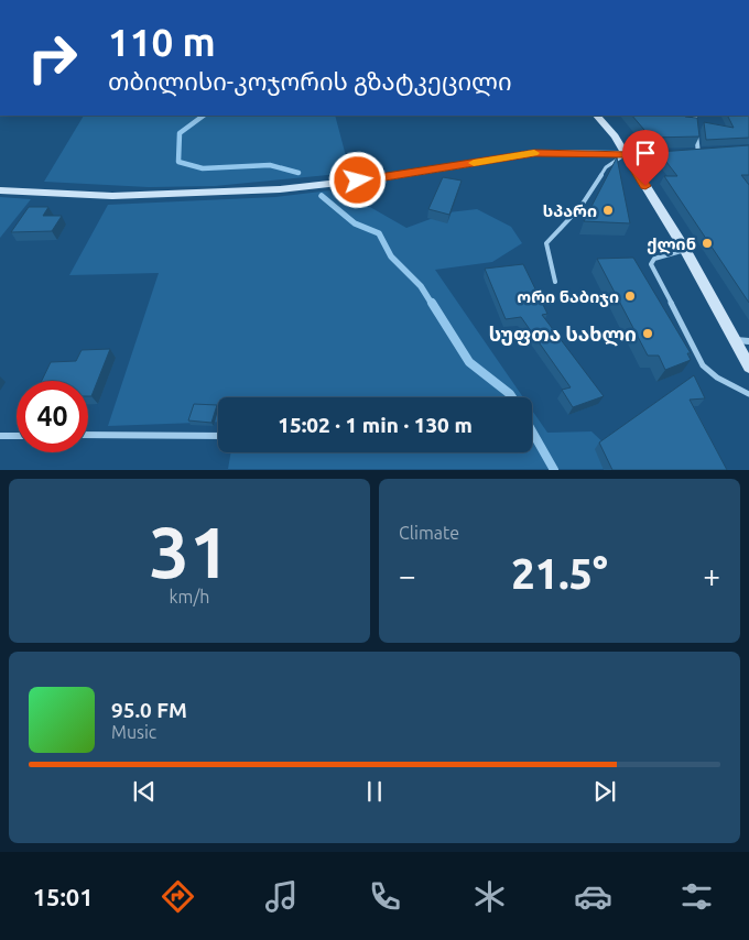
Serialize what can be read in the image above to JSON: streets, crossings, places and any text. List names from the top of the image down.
{
  "places": [
    "სპარი",
    "ქლინ",
    "ორი ნაბიჯი",
    "სუფთა სახლი"
  ],
  "page": {
    "turn": ["110 m", "თბილისი-კოჯორის გზატკეცილი"],
    "limit": "40",
    "trip": "15:02 · 1 min · 130 m",
    "tile": [
      ["31", "km/h"],
      "Climate"
    ],
    "heat": ["−", "21.5°", "+"],
    "song": ["95.0 FM", "Music"],
    "tabs": "15:01"
  }
}
